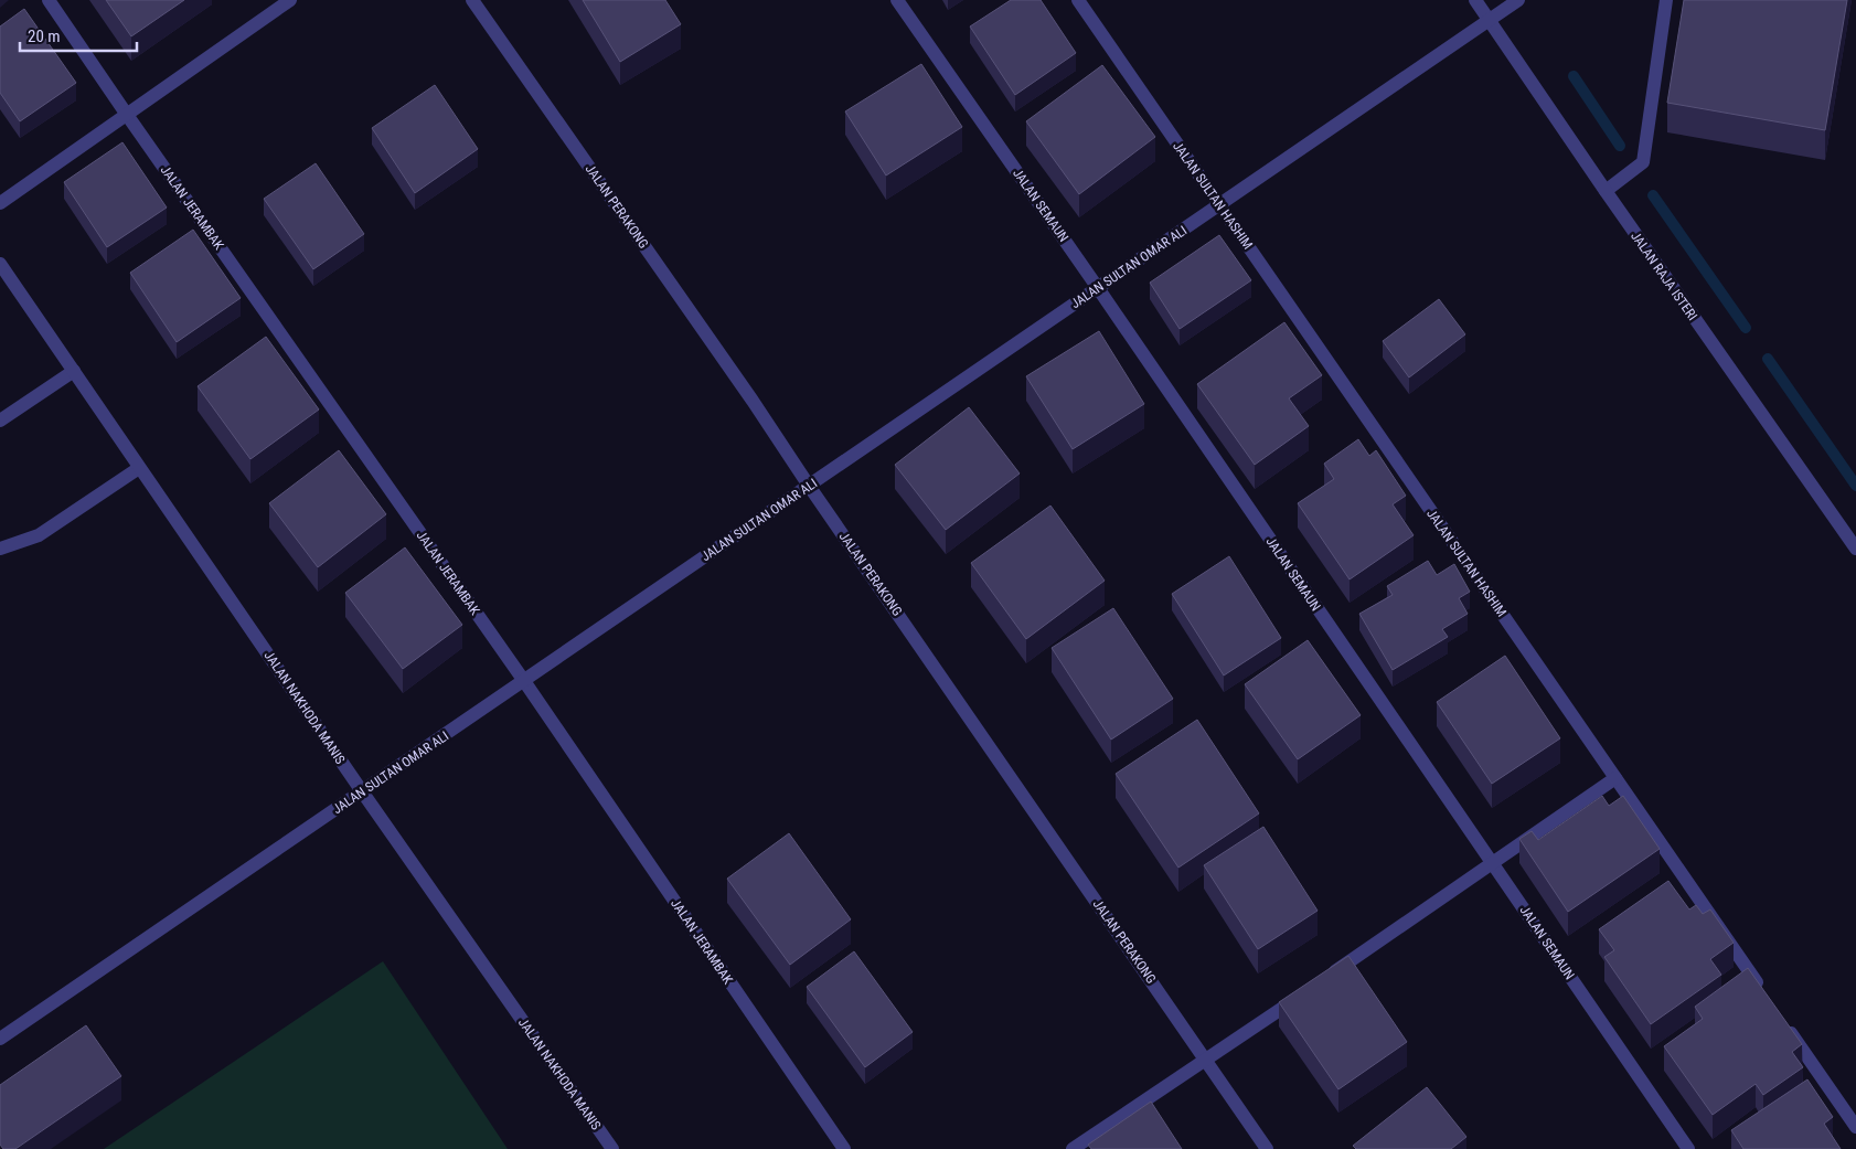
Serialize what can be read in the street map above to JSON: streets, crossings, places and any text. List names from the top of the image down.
{
  "streets": {
    "street": [
      "JALAN SULTAN HASHIM",
      "JALAN SEMAUN",
      "JALAN PERAKONG",
      "JALAN JERAMBAK",
      "JALAN SULTAN OMAR ALI",
      "JALAN RAJA ISTERI",
      "JALAN NAKHODA MANIS"
    ]
  },
  "crossings": [
    ["JALAN SULTAN HASHIM", "JALAN SULTAN OMAR ALI"],
    ["JALAN SEMAUN", "JALAN SULTAN OMAR ALI"],
    ["JALAN PERAKONG", "JALAN SULTAN OMAR ALI"],
    ["JALAN JERAMBAK", "JALAN SULTAN OMAR ALI"],
    ["JALAN SULTAN OMAR ALI", "JALAN RAJA ISTERI"],
    ["JALAN SULTAN OMAR ALI", "JALAN NAKHODA MANIS"]
  ],
  "scale_bar": "20 m"
}
